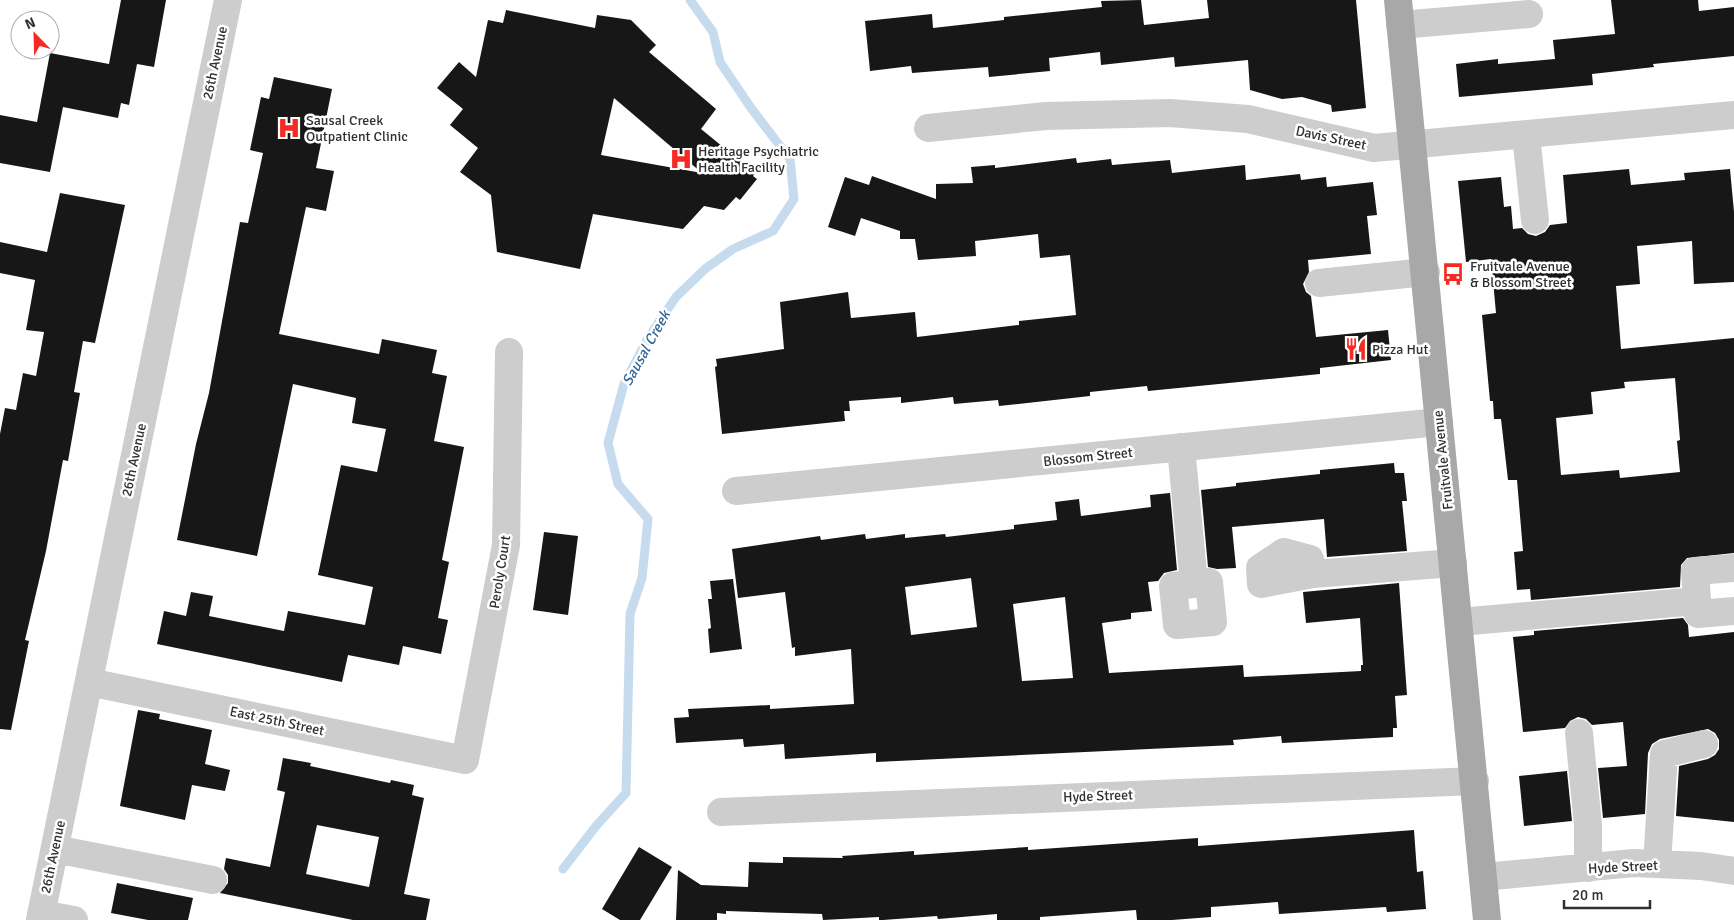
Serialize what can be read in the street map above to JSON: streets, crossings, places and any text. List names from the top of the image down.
{
  "streets": {
    "main road": ["Fruitvale Avenue"],
    "street": [
      "26th Avenue",
      "Davis Street",
      "Blossom Street",
      "Peroly Court",
      "East 25th Street",
      "Hyde Street"
    ]
  },
  "crossings": [
    ["26th Avenue", "East 25th Street"],
    ["Davis Street", "Fruitvale Avenue"],
    ["Blossom Street", "Fruitvale Avenue"],
    ["Fruitvale Avenue", "Hyde Street"],
    ["Peroly Court", "East 25th Street"]
  ],
  "water": ["Sausal Creek"],
  "places": {
    "hospital": ["Sausal Creek Outpatient Clinic", "Heritage Psychiatric Health Facility"],
    "bus stop": ["Fruitvale Avenue & Blossom Street"],
    "restaurant": ["Pizza Hut"]
  },
  "scale_bar": "20 m",
  "north": "top left"
}
